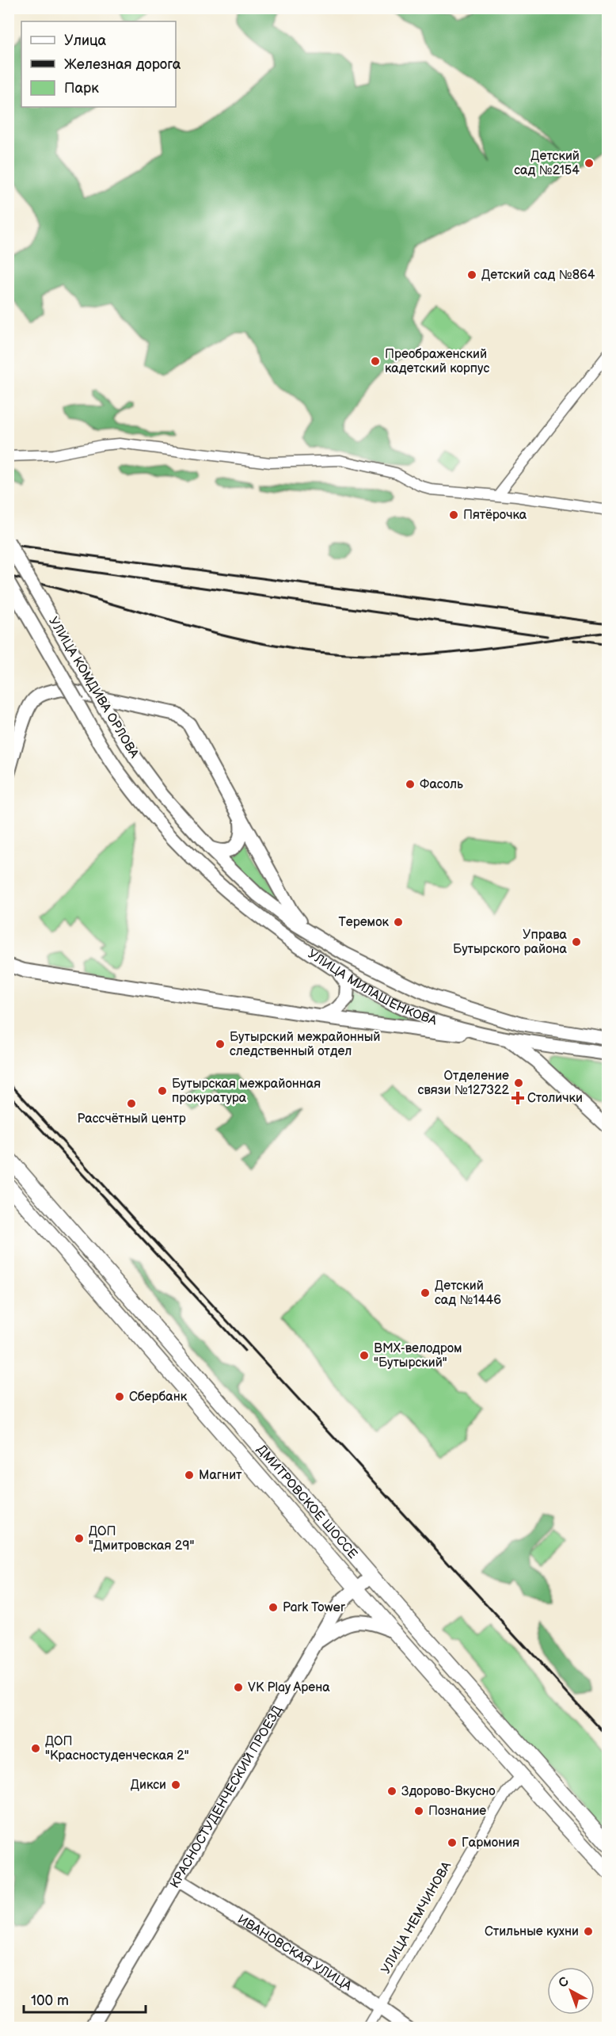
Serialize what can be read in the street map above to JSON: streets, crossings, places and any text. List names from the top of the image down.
{
  "streets": {
    "main road": ["ДМИТРОВСКОЕ ШОССЕ"],
    "street": [
      "УЛИЦА КОМДИВА ОРЛОВА",
      "УЛИЦА МИЛАШЕНКОВА",
      "КРАСНОСТУДЕНЧЕСКИЙ ПРОЕЗД",
      "УЛИЦА НЕМЧИНОВА",
      "ИВАНОВСКАЯ УЛИЦА"
    ]
  },
  "crossings": [
    ["УЛИЦА КОМДИВА ОРЛОВА", "УЛИЦА МИЛАШЕНКОВА"],
    ["ДМИТРОВСКОЕ ШОССЕ", "КРАСНОСТУДЕНЧЕСКИЙ ПРОЕЗД"],
    ["ДМИТРОВСКОЕ ШОССЕ", "УЛИЦА НЕМЧИНОВА"],
    ["КРАСНОСТУДЕНЧЕСКИЙ ПРОЕЗД", "ИВАНОВСКАЯ УЛИЦА"],
    ["УЛИЦА НЕМЧИНОВА", "ИВАНОВСКАЯ УЛИЦА"]
  ],
  "places": {
    "other": [
      "Детский сад №2154",
      "Детский сад №864",
      "Преображенский кадетский корпус",
      "Пятёрочка",
      "Фасоль",
      "Теремок",
      "Управа Бутырского района",
      "Бутырский межрайонный следственный отдел",
      "Отделение связи №127322",
      "Бутырская межрайонная прокуратура",
      "Рассчётный центр",
      "Детский сад №1446",
      "BMX-велодром \"Бутырский\"",
      "Сбербанк",
      "Магнит",
      "ДОП \"Дмитровская 29\"",
      "Park Tower",
      "VK Play Арена",
      "ДОП \"Красностуденческая 2\"",
      "Дикси",
      "Здорово-Вкусно",
      "Познание",
      "Гармония",
      "Стильные кухни"
    ],
    "health": ["Столички"]
  },
  "legend": ["Улица", "Железная дорога", "Парк"],
  "scale_bar": "100 m",
  "north": "top left"
}
